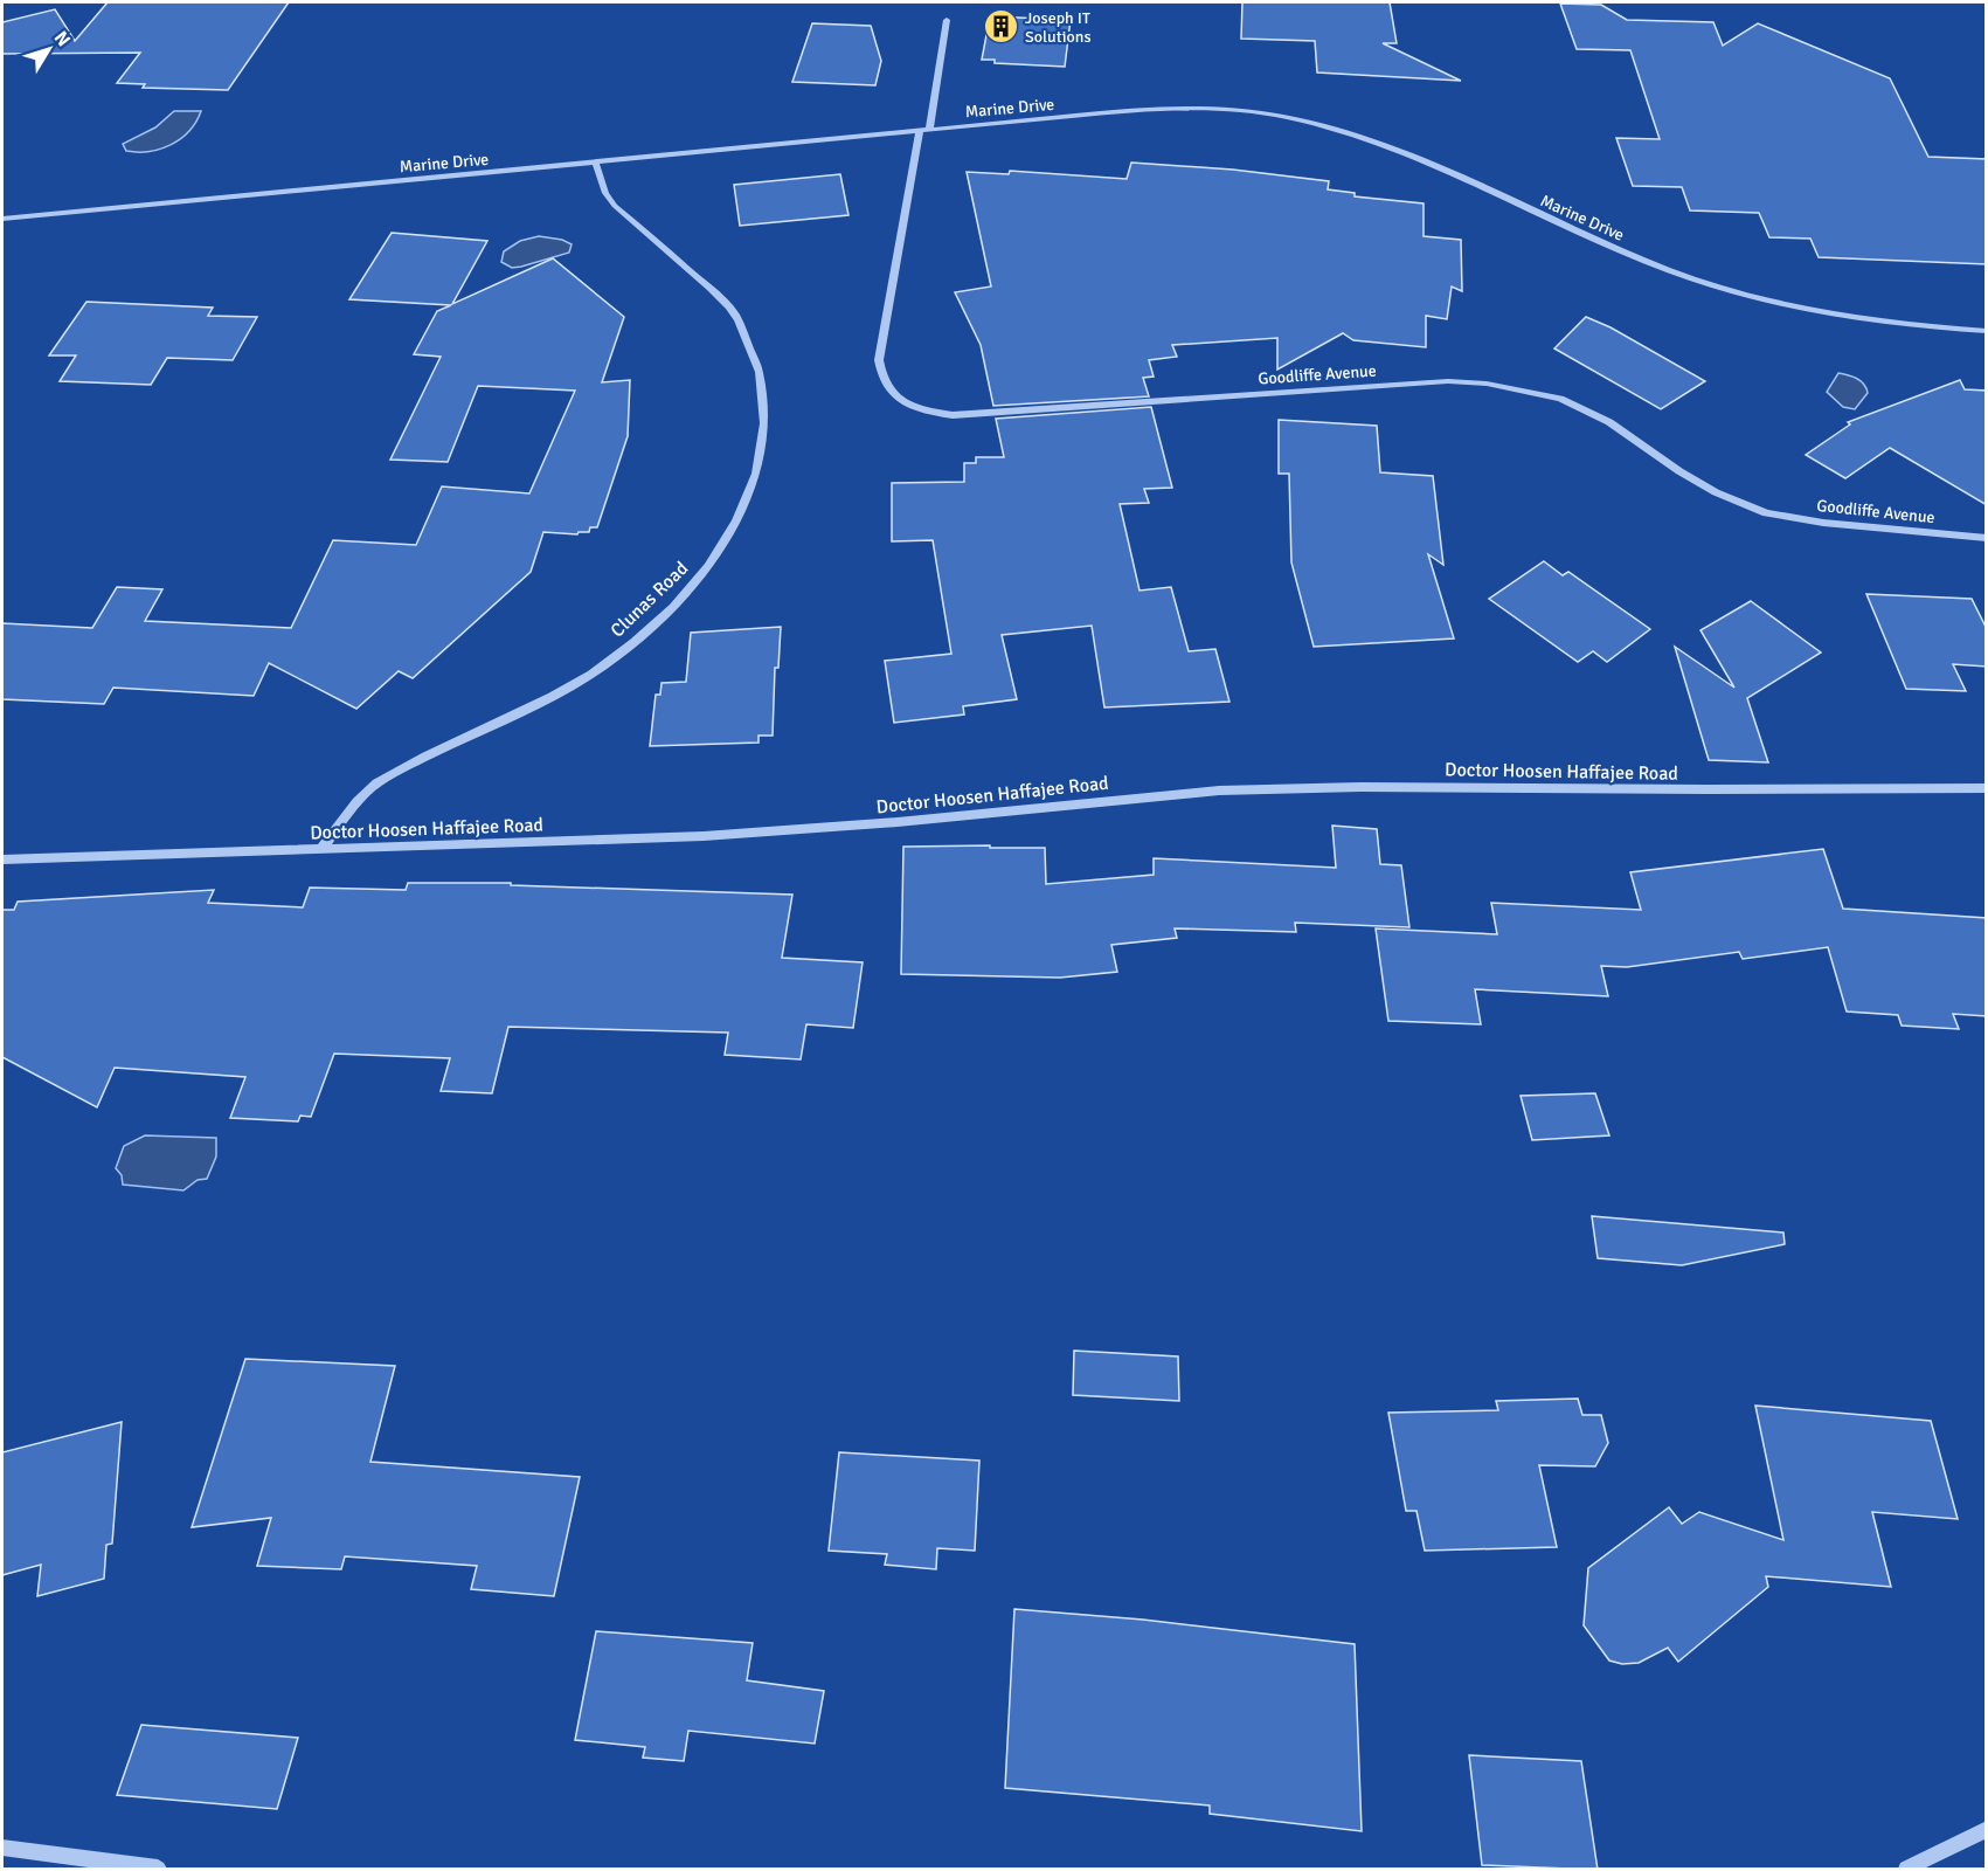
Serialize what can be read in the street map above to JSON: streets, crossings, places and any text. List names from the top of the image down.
{
  "streets": {
    "street": [
      "Marine Drive",
      "Goodliffe Avenue",
      "Clunas Road",
      "Doctor Hoosen Haffajee Road"
    ]
  },
  "crossings": [
    ["Marine Drive", "Goodliffe Avenue"],
    ["Marine Drive", "Clunas Road"],
    ["Clunas Road", "Doctor Hoosen Haffajee Road"]
  ],
  "places": {
    "building": ["Joseph IT Solutions"]
  },
  "north": "top right"
}
